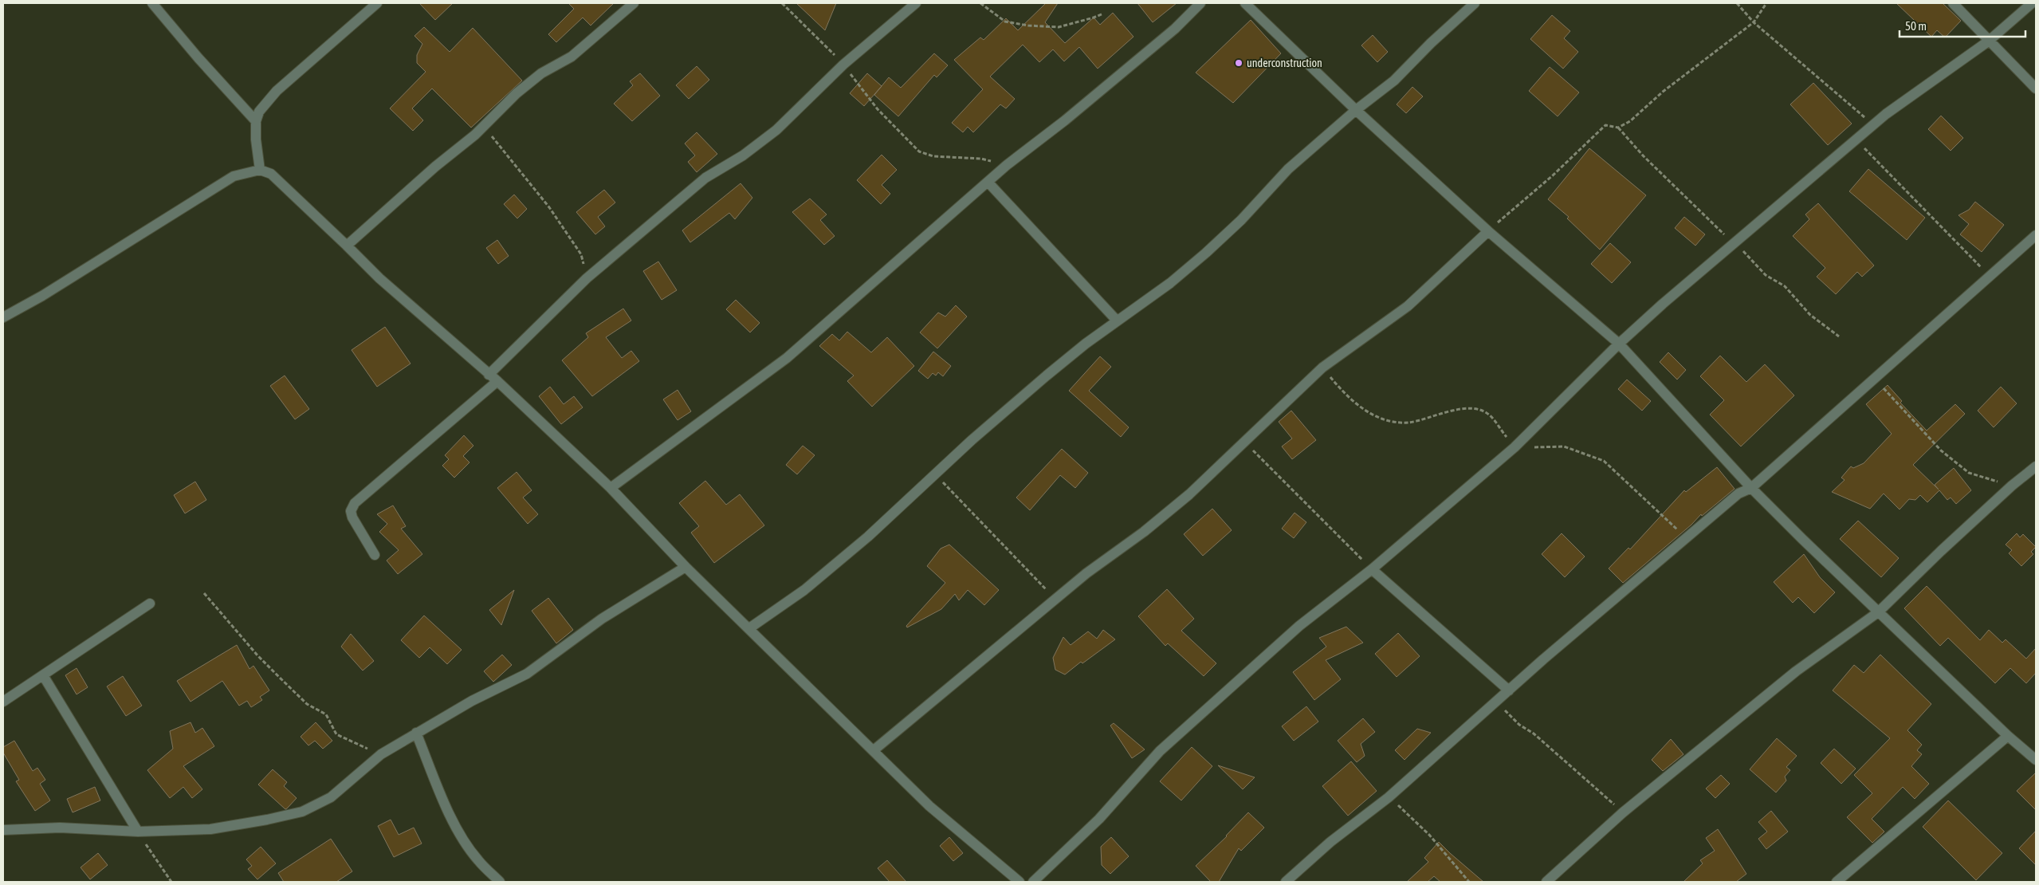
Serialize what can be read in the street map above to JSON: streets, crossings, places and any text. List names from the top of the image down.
{
  "places": ["underconstruction"],
  "scale_bar": "50 m"
}
